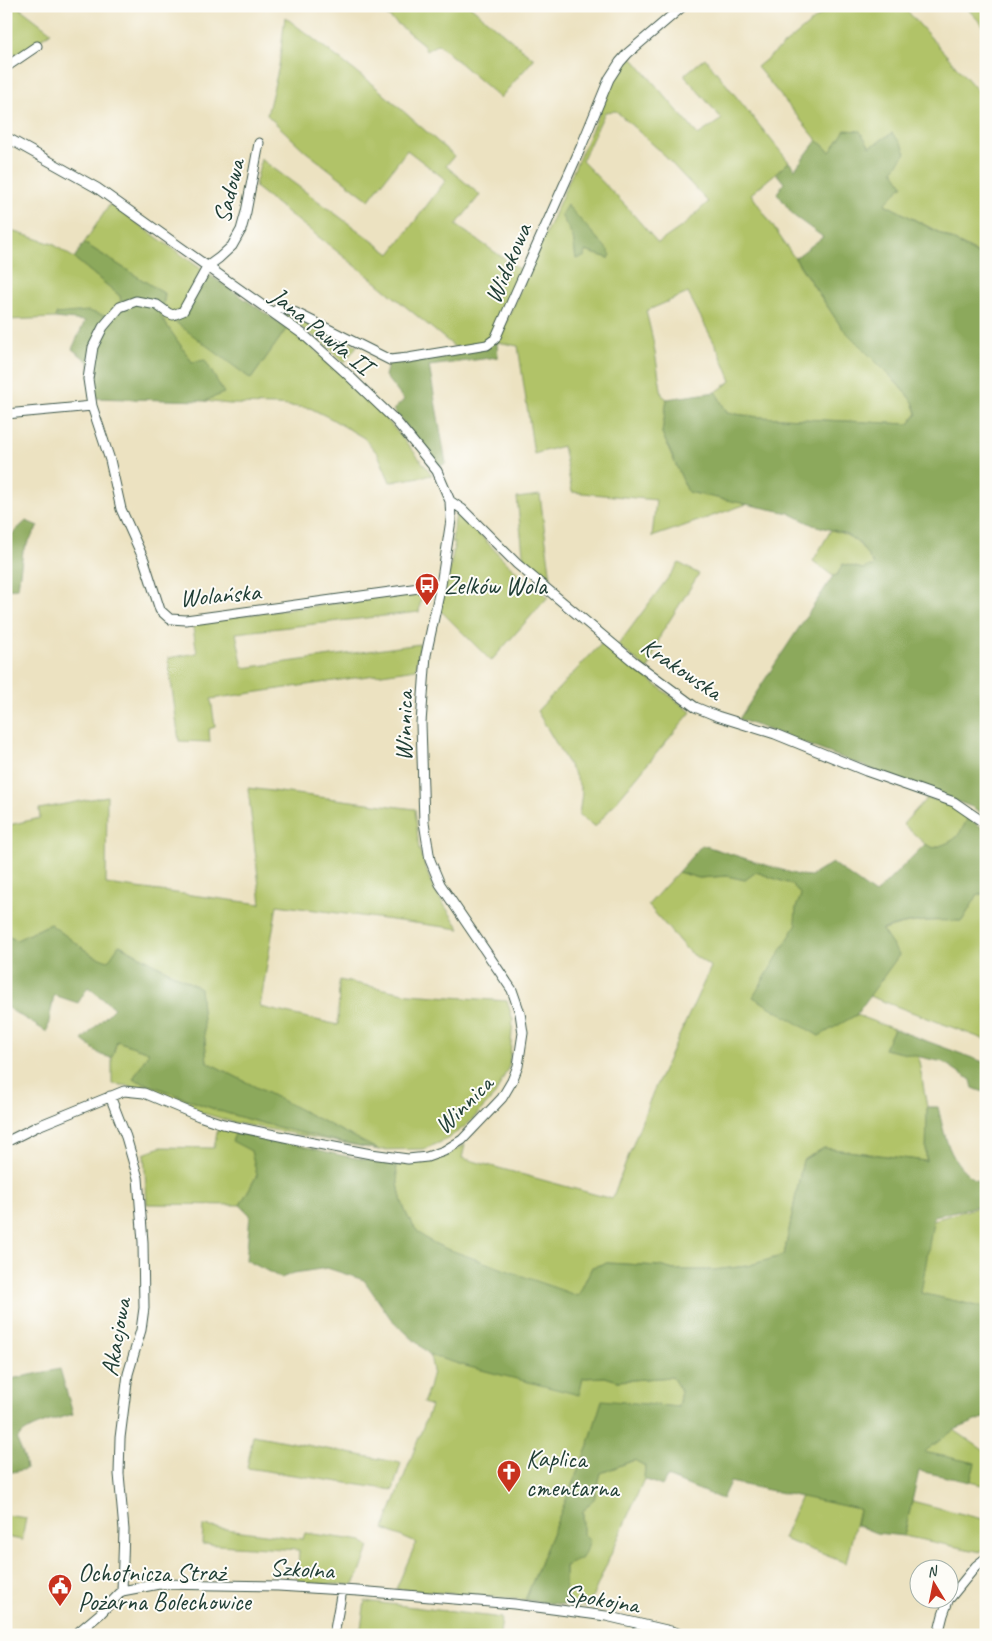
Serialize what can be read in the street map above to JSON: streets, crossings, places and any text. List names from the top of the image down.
{
  "streets": {
    "street": [
      "Sadowa",
      "Widokowa",
      "Jana Pawła II",
      "Wolańska",
      "Krakowska",
      "Winnica",
      "Akacjowa",
      "Szkolna",
      "Spokojna"
    ]
  },
  "crossings": [
    ["Sadowa", "Jana Pawła II"],
    ["Sadowa", "Wolańska"],
    ["Widokowa", "Jana Pawła II"],
    ["Jana Pawła II", "Wolańska"],
    ["Jana Pawła II", "Krakowska"],
    ["Jana Pawła II", "Winnica"],
    ["Winnica", "Akacjowa"],
    ["Akacjowa", "Szkolna"],
    ["Szkolna", "Spokojna"]
  ],
  "places": {
    "bus stop": ["Zelków Wola"],
    "church": ["Kaplica cmentarna"],
    "public building": ["Ochotnicza Straż Pożarna Bolechowice"]
  },
  "north": "top"
}
